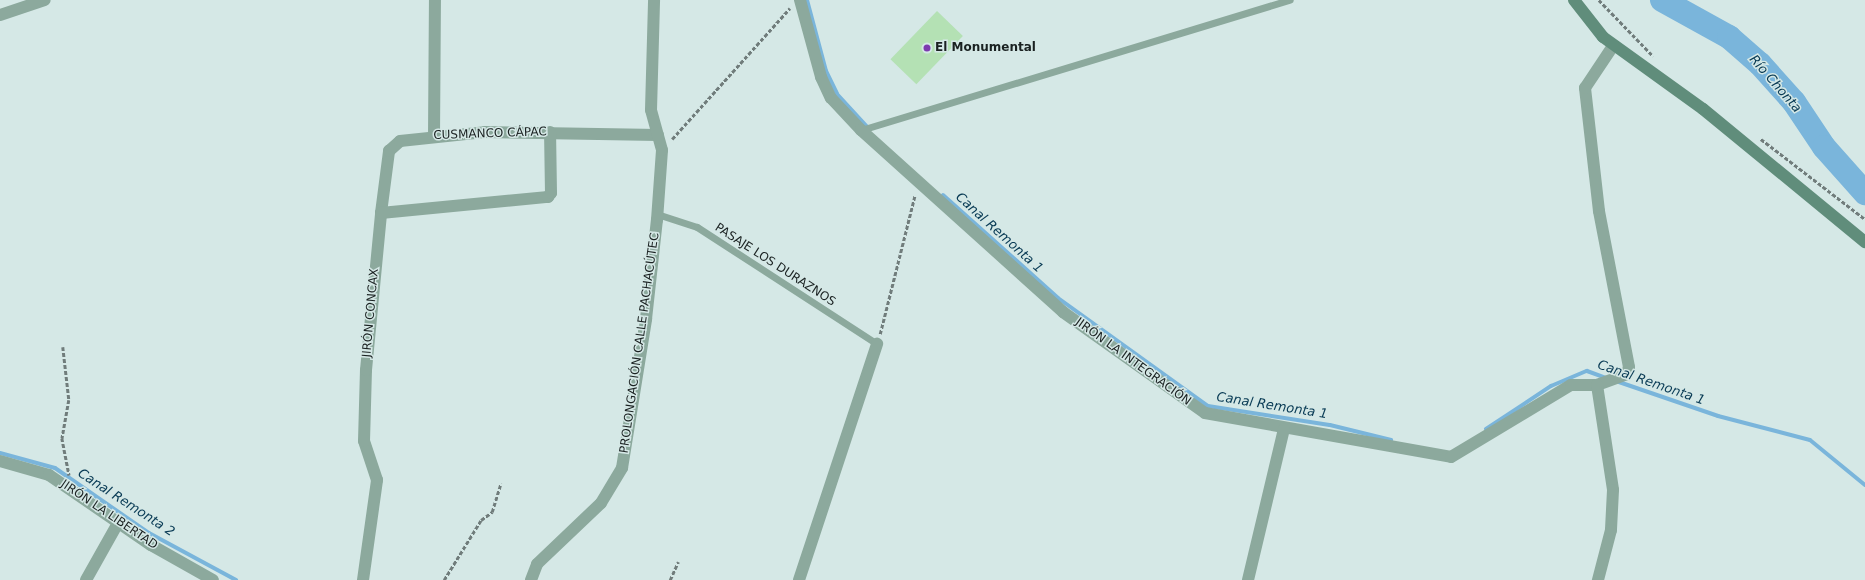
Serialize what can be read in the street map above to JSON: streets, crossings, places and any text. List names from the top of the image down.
{
  "streets": {
    "street": [
      "CUSMANCO CÁPAC",
      "JIRÓN CONCAX",
      "PROLONGACIÓN CALLE PACHACÚTEC",
      "JIRÓN LA INTEGRACIÓN",
      "JIRÓN LA LIBERTAD"
    ],
    "lane": ["PASAJE LOS DURAZNOS"]
  },
  "crossings": [
    ["CUSMANCO CÁPAC", "JIRÓN CONCAX"],
    ["CUSMANCO CÁPAC", "PROLONGACIÓN CALLE PACHACÚTEC"],
    ["PASAJE LOS DURAZNOS", "PROLONGACIÓN CALLE PACHACÚTEC"]
  ],
  "water": ["Río Chonta", "Canal Remonta 1", "Canal Remonta 2"],
  "places": ["El Monumental"]
}
